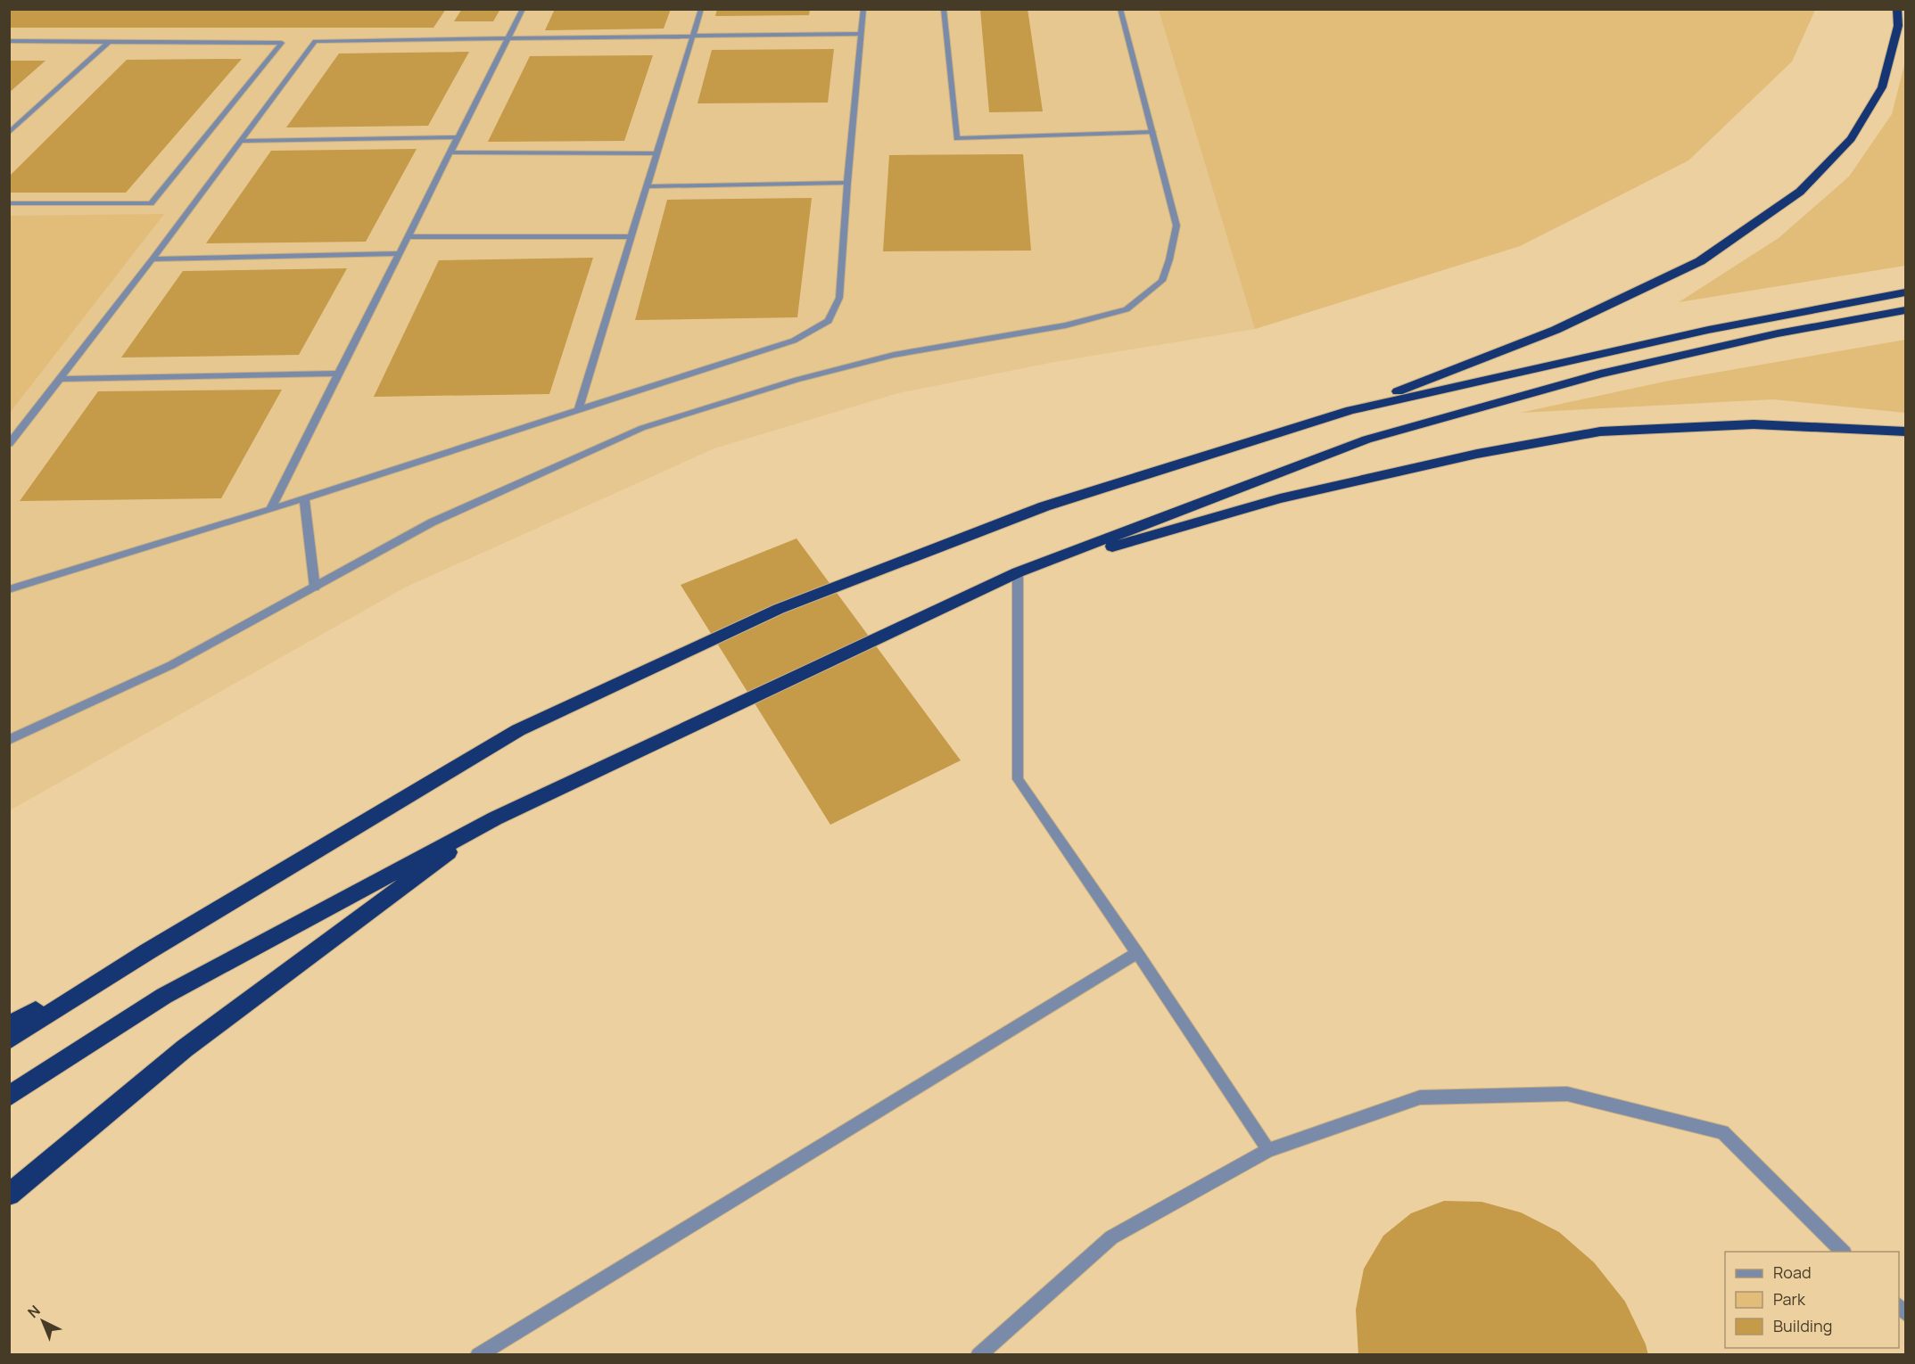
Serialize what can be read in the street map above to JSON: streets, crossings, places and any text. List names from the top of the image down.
{
  "legend": ["Road", "Park", "Building"],
  "north": "top left"
}
